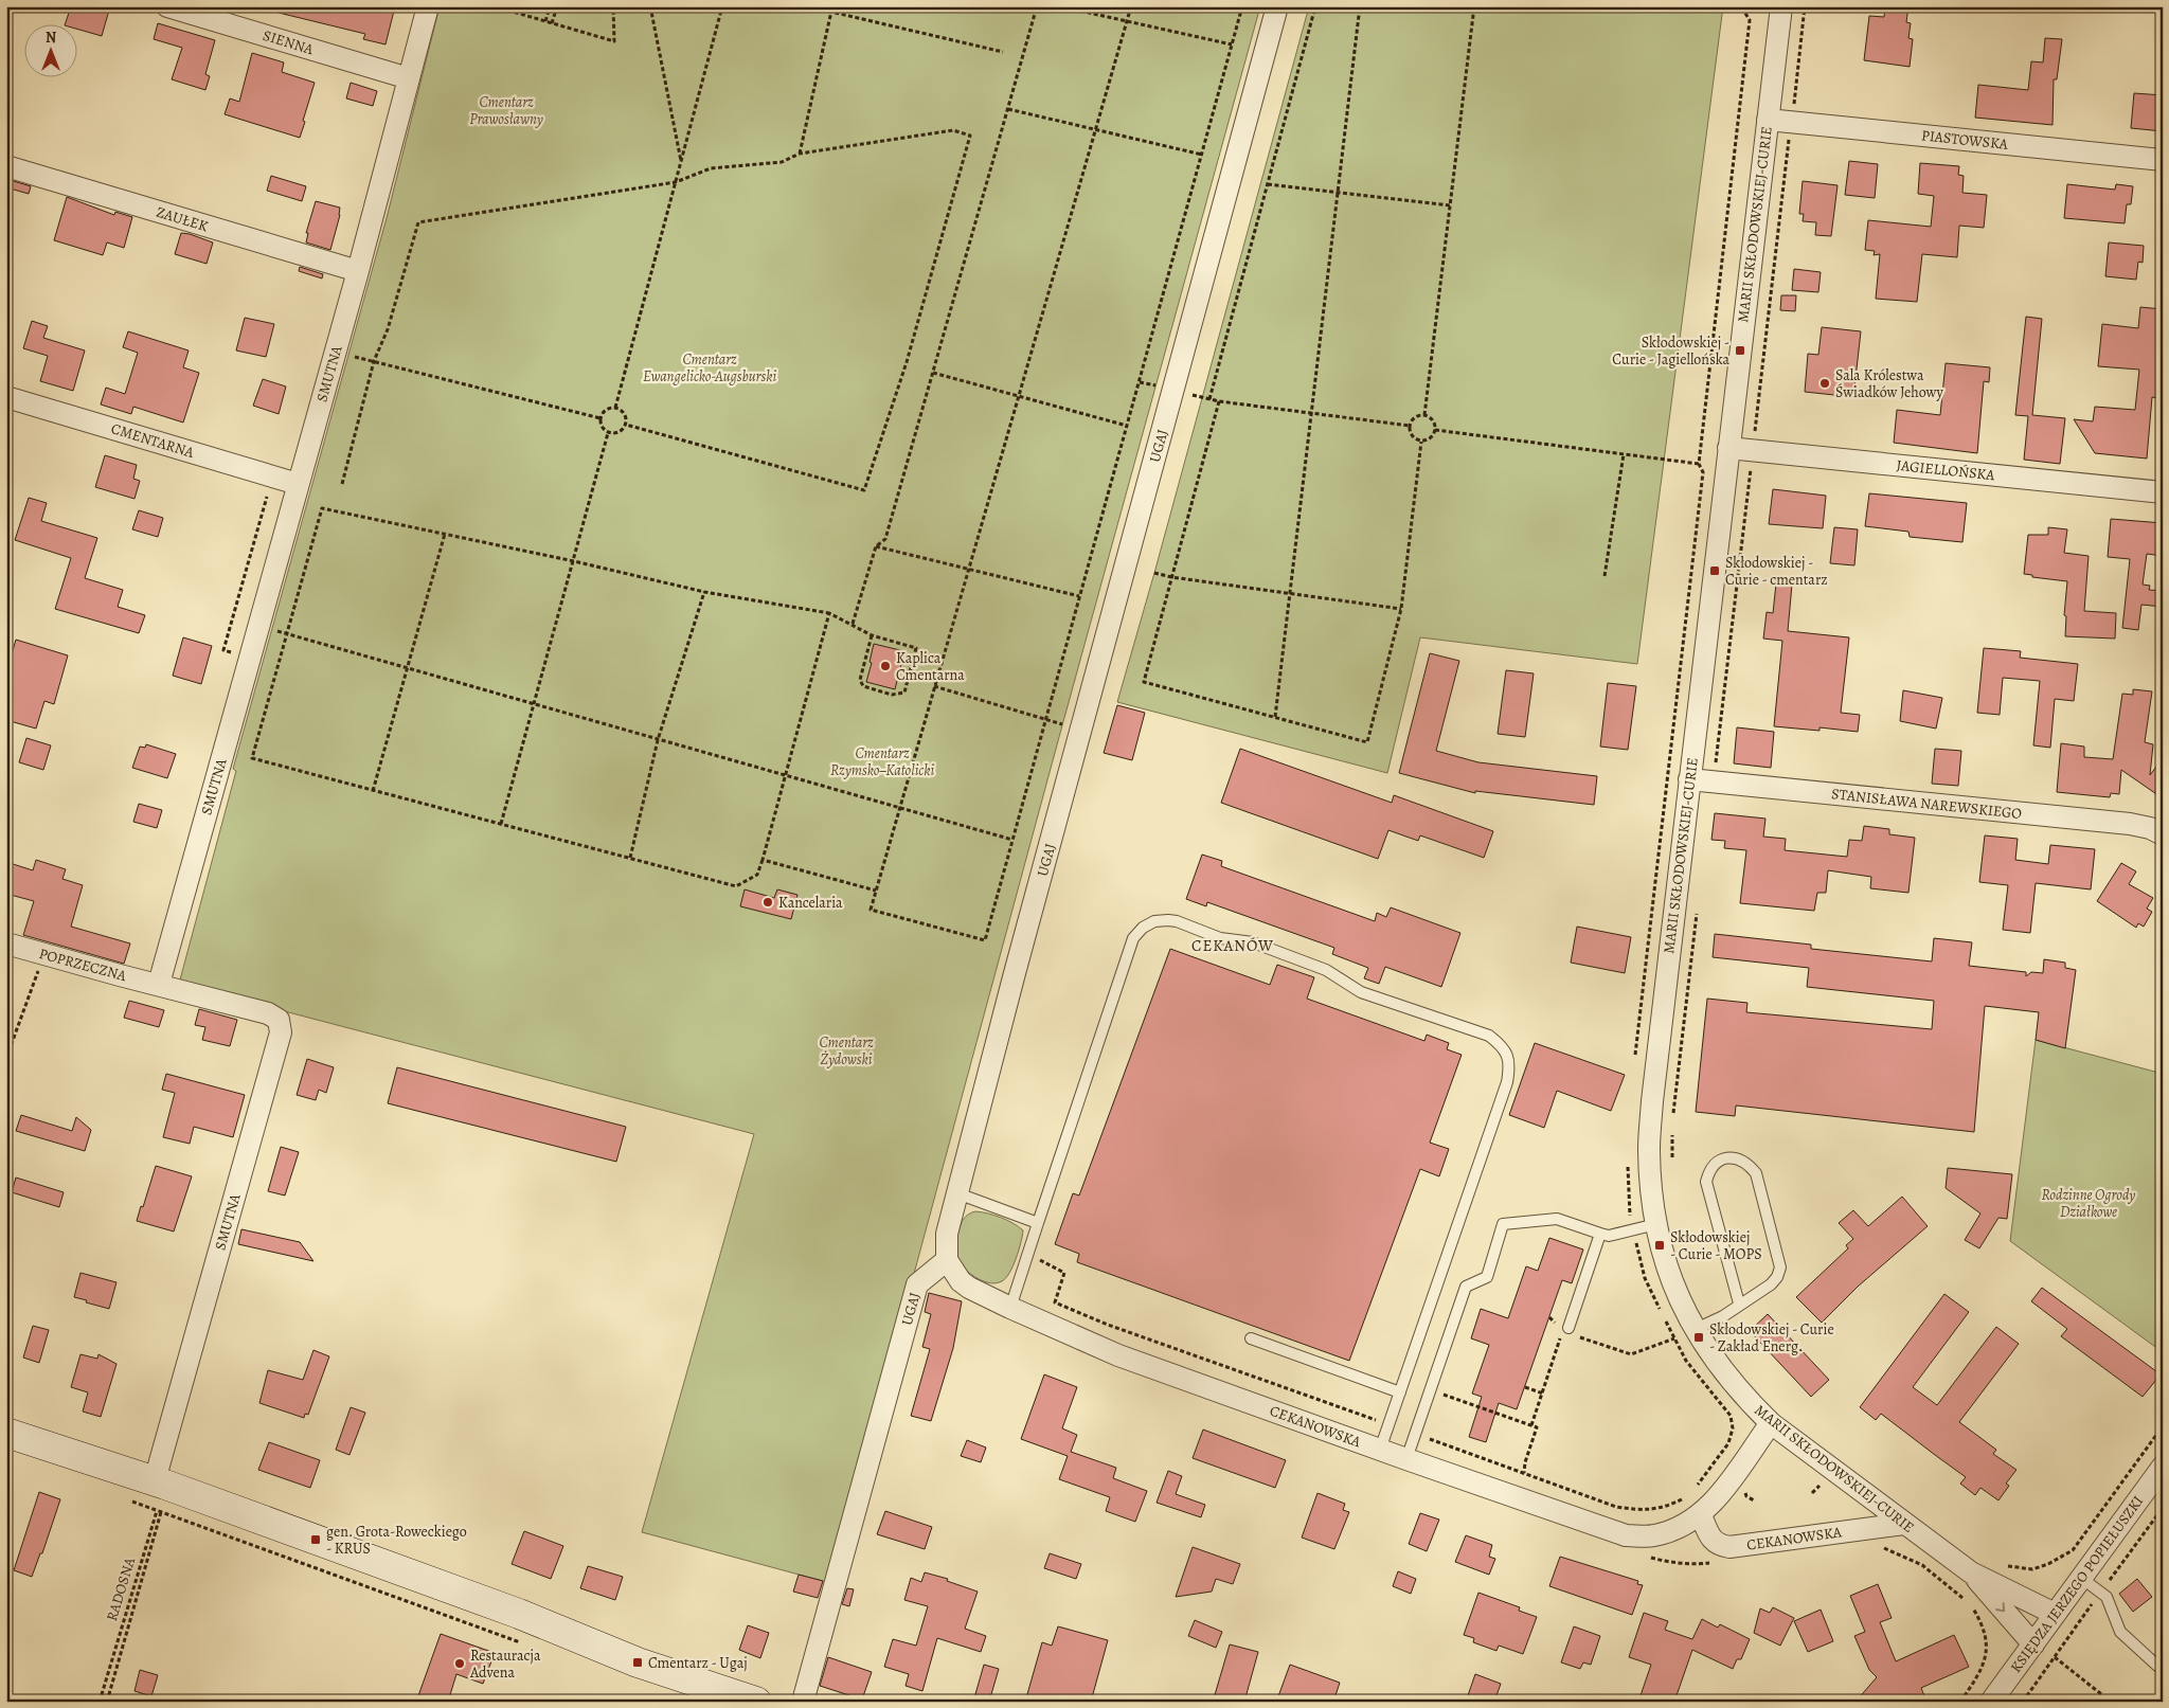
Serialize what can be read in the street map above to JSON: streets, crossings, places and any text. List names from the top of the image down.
{
  "streets": {
    "street": [
      "SIENNA",
      "PIASTOWSKA",
      "ZAUŁEK",
      "MARII SKŁODOWSKIEJ-CURIE",
      "SMUTNA",
      "CMENTARNA",
      "UGAJ",
      "JAGIELLOŃSKA",
      "STANISŁAWA NAREWSKIEGO",
      "POPRZECZNA",
      "CEKANOWSKA",
      "KSIĘDZA JERZEGO POPIEŁUSZKI"
    ],
    "path": ["RADOSNA"]
  },
  "crossings": [
    ["SIENNA", "SMUTNA"],
    ["PIASTOWSKA", "MARII SKŁODOWSKIEJ-CURIE"],
    ["ZAUŁEK", "SMUTNA"],
    ["MARII SKŁODOWSKIEJ-CURIE", "JAGIELLOŃSKA"],
    ["MARII SKŁODOWSKIEJ-CURIE", "STANISŁAWA NAREWSKIEGO"],
    ["MARII SKŁODOWSKIEJ-CURIE", "CEKANOWSKA"],
    ["MARII SKŁODOWSKIEJ-CURIE", "KSIĘDZA JERZEGO POPIEŁUSZKI"],
    ["SMUTNA", "CMENTARNA"],
    ["SMUTNA", "POPRZECZNA"],
    ["SMUTNA", "RADOSNA"],
    ["UGAJ", "CEKANOWSKA"]
  ],
  "districts": ["CEKANÓW"],
  "parks": [
    "Cmentarz Prawosławny",
    "Cmentarz Ewangelicko-Augsburski",
    "Cmentarz Rzymsko–Katolicki",
    "Cmentarz Żydowski",
    "Rodzinne Ogrody Działkowe"
  ],
  "places": {
    "transit": [
      "Skłodowskiej - Curie - Jagiellońska",
      "Skłodowskiej - Curie - cmentarz",
      "Skłodowskiej - Curie - MOPS",
      "Skłodowskiej - Curie - Zakład Energ.",
      "gen. Grota-Roweckiego - KRUS",
      "Cmentarz - Ugaj"
    ],
    "other": [
      "Sala Królestwa Świadków Jehowy",
      "Kaplica Cmentarna",
      "Kancelaria",
      "Restauracja Advena"
    ]
  },
  "north": "top"
}
